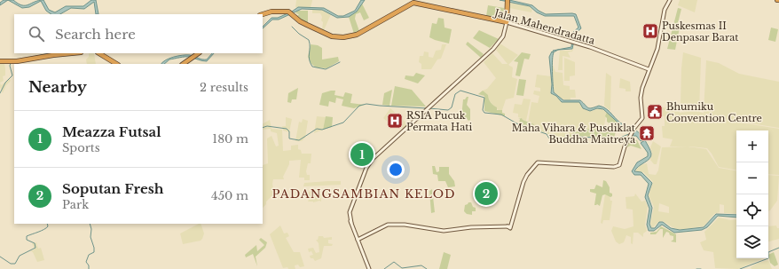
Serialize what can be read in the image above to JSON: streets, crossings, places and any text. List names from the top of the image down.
{
  "streets": {
    "highway": ["Jalan Mahendradatta"]
  },
  "districts": ["PADANGSAMBIAN KELOD"],
  "places": {
    "hospital": ["Puskesmas II Denpasar Barat", "RSIA Pucuk Permata Hati"],
    "public building": ["Bhumiku Convention Centre"],
    "temple": ["Maha Vihara & Pusdiklat Buddha Maitreya"]
  },
  "page": {
    "search": "Search here",
    "heading": ["Nearby", "2 results"],
    "list": [
      {
        "mark": "1",
        "name": "Meazza Futsal",
        "note": "Sports",
        "value": "180 m"
      },
      {
        "mark": "2",
        "name": "Soputan Fresh",
        "note": "Park",
        "value": "450 m"
      }
    ],
    "map_buttons": ["+", "−"],
    "pins": ["1", "2"]
  }
}
